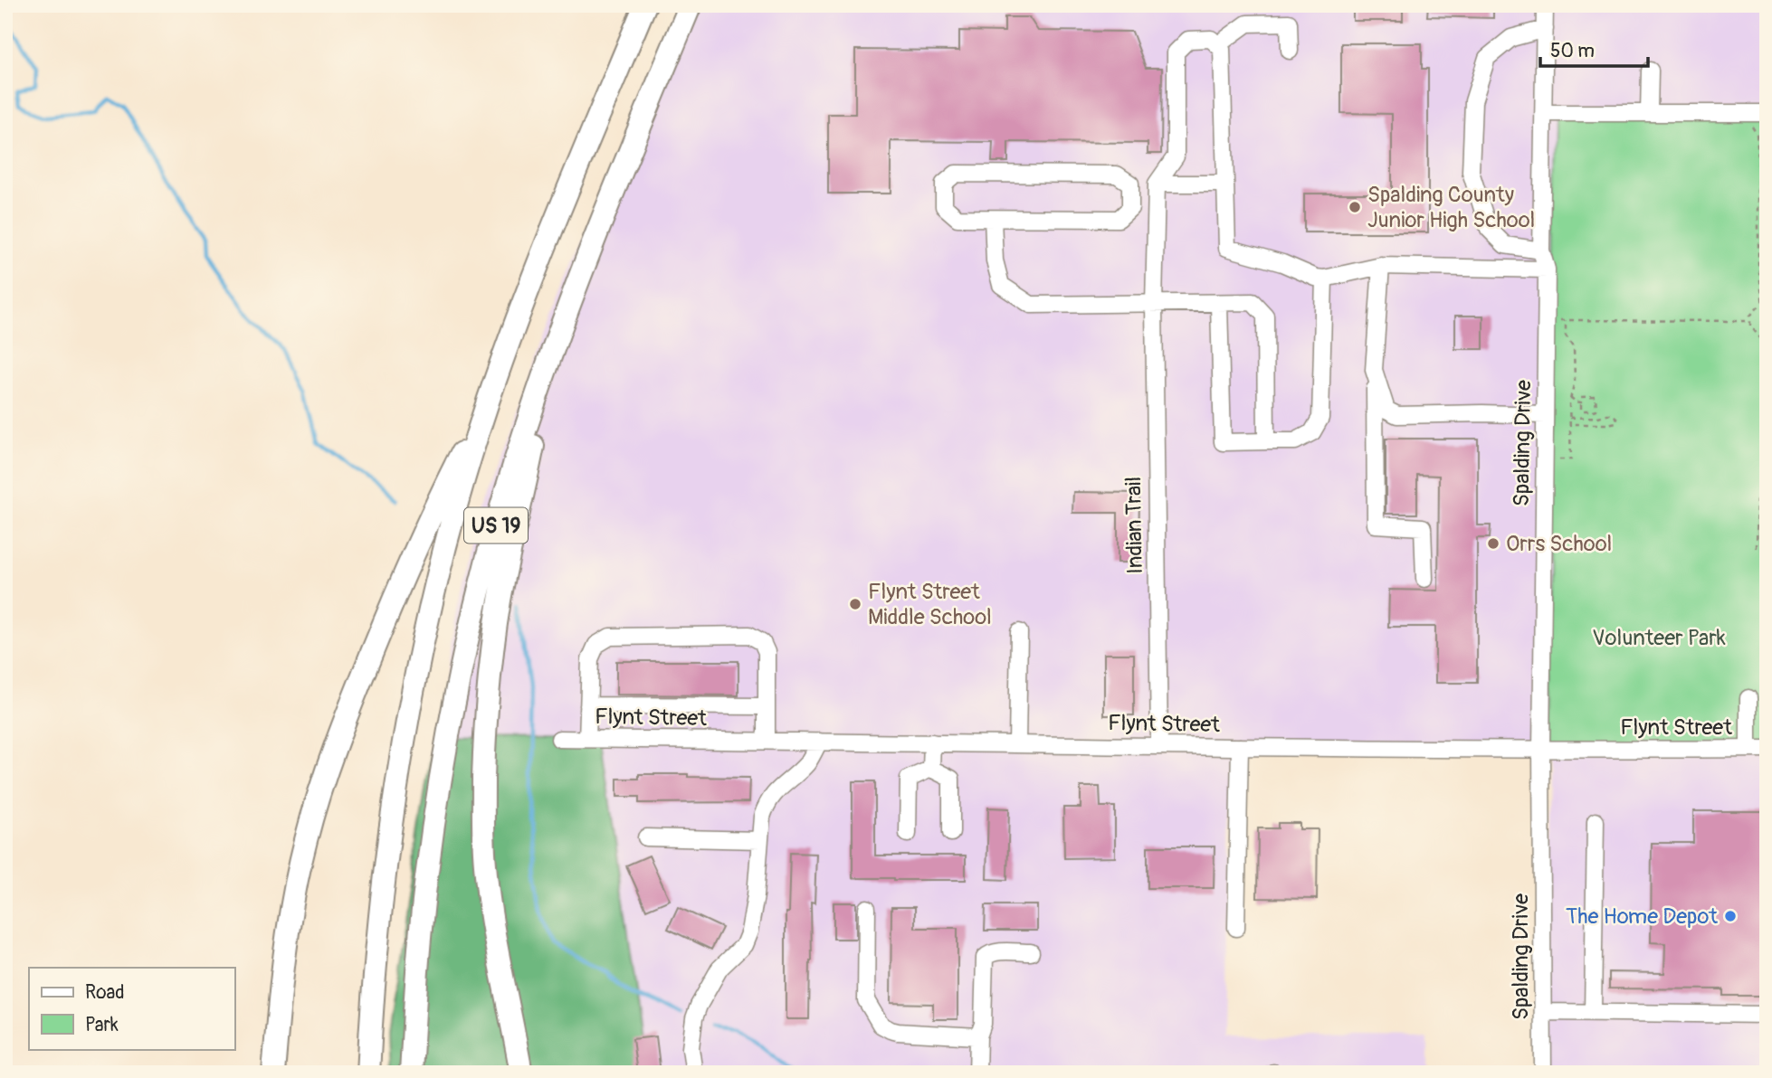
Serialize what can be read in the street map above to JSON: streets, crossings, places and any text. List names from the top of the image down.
{
  "streets": {
    "highway": ["US 19"],
    "street": ["Spalding Drive", "Indian Trail", "Flynt Street"]
  },
  "crossings": [
    ["Spalding Drive", "Flynt Street"],
    ["Indian Trail", "Flynt Street"]
  ],
  "parks": ["Volunteer Park"],
  "places": [
    "Spalding County Junior High School",
    "Orrs School",
    "Flynt Street Middle School",
    "The Home Depot"
  ],
  "legend": ["Road", "Park"],
  "scale_bar": "50 m"
}
